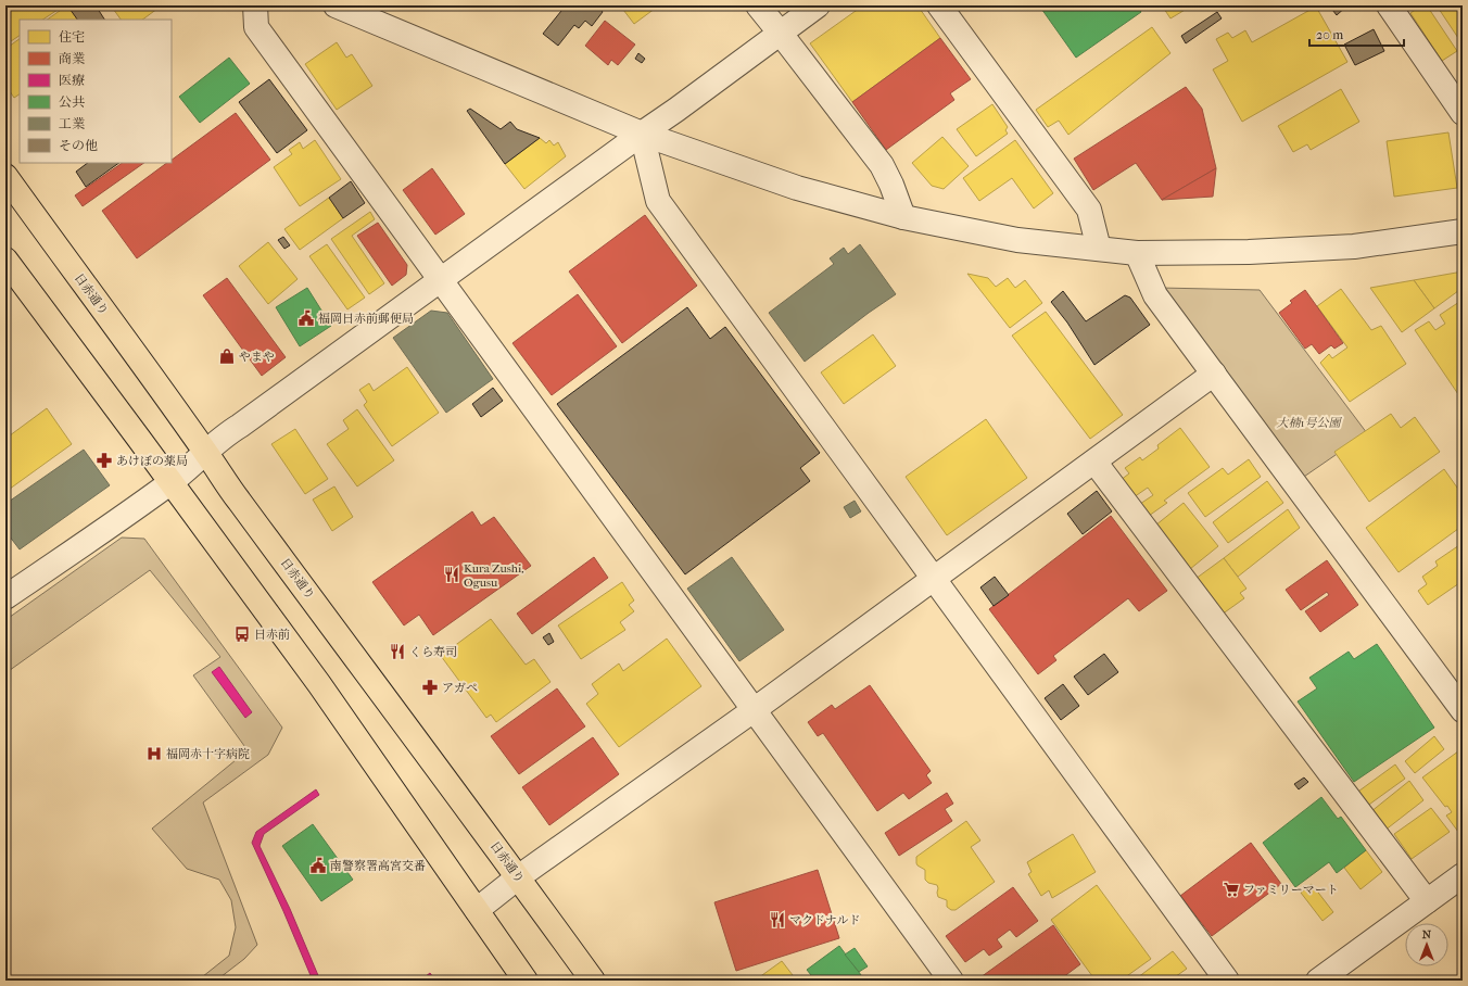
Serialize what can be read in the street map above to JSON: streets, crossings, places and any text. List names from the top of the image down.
{
  "streets": {
    "main road": ["日赤通り"]
  },
  "parks": ["大楠1号公園"],
  "places": {
    "public building": ["福岡日赤前郵便局", "南警察署高宮交番"],
    "shop": ["やまや"],
    "pharmacy": ["あけぼの薬局", "アガペ"],
    "restaurant": ["Kura Zushi, Ogusu", "くら寿司", "マクドナルド"],
    "bus stop": ["日赤前"],
    "hospital": ["福岡赤十字病院"],
    "supermarket": ["ファミリーマート"]
  },
  "legend": [
    "住宅",
    "商業",
    "医療",
    "公共",
    "工業",
    "その他"
  ],
  "scale_bar": "20 m",
  "north": "top"
}
